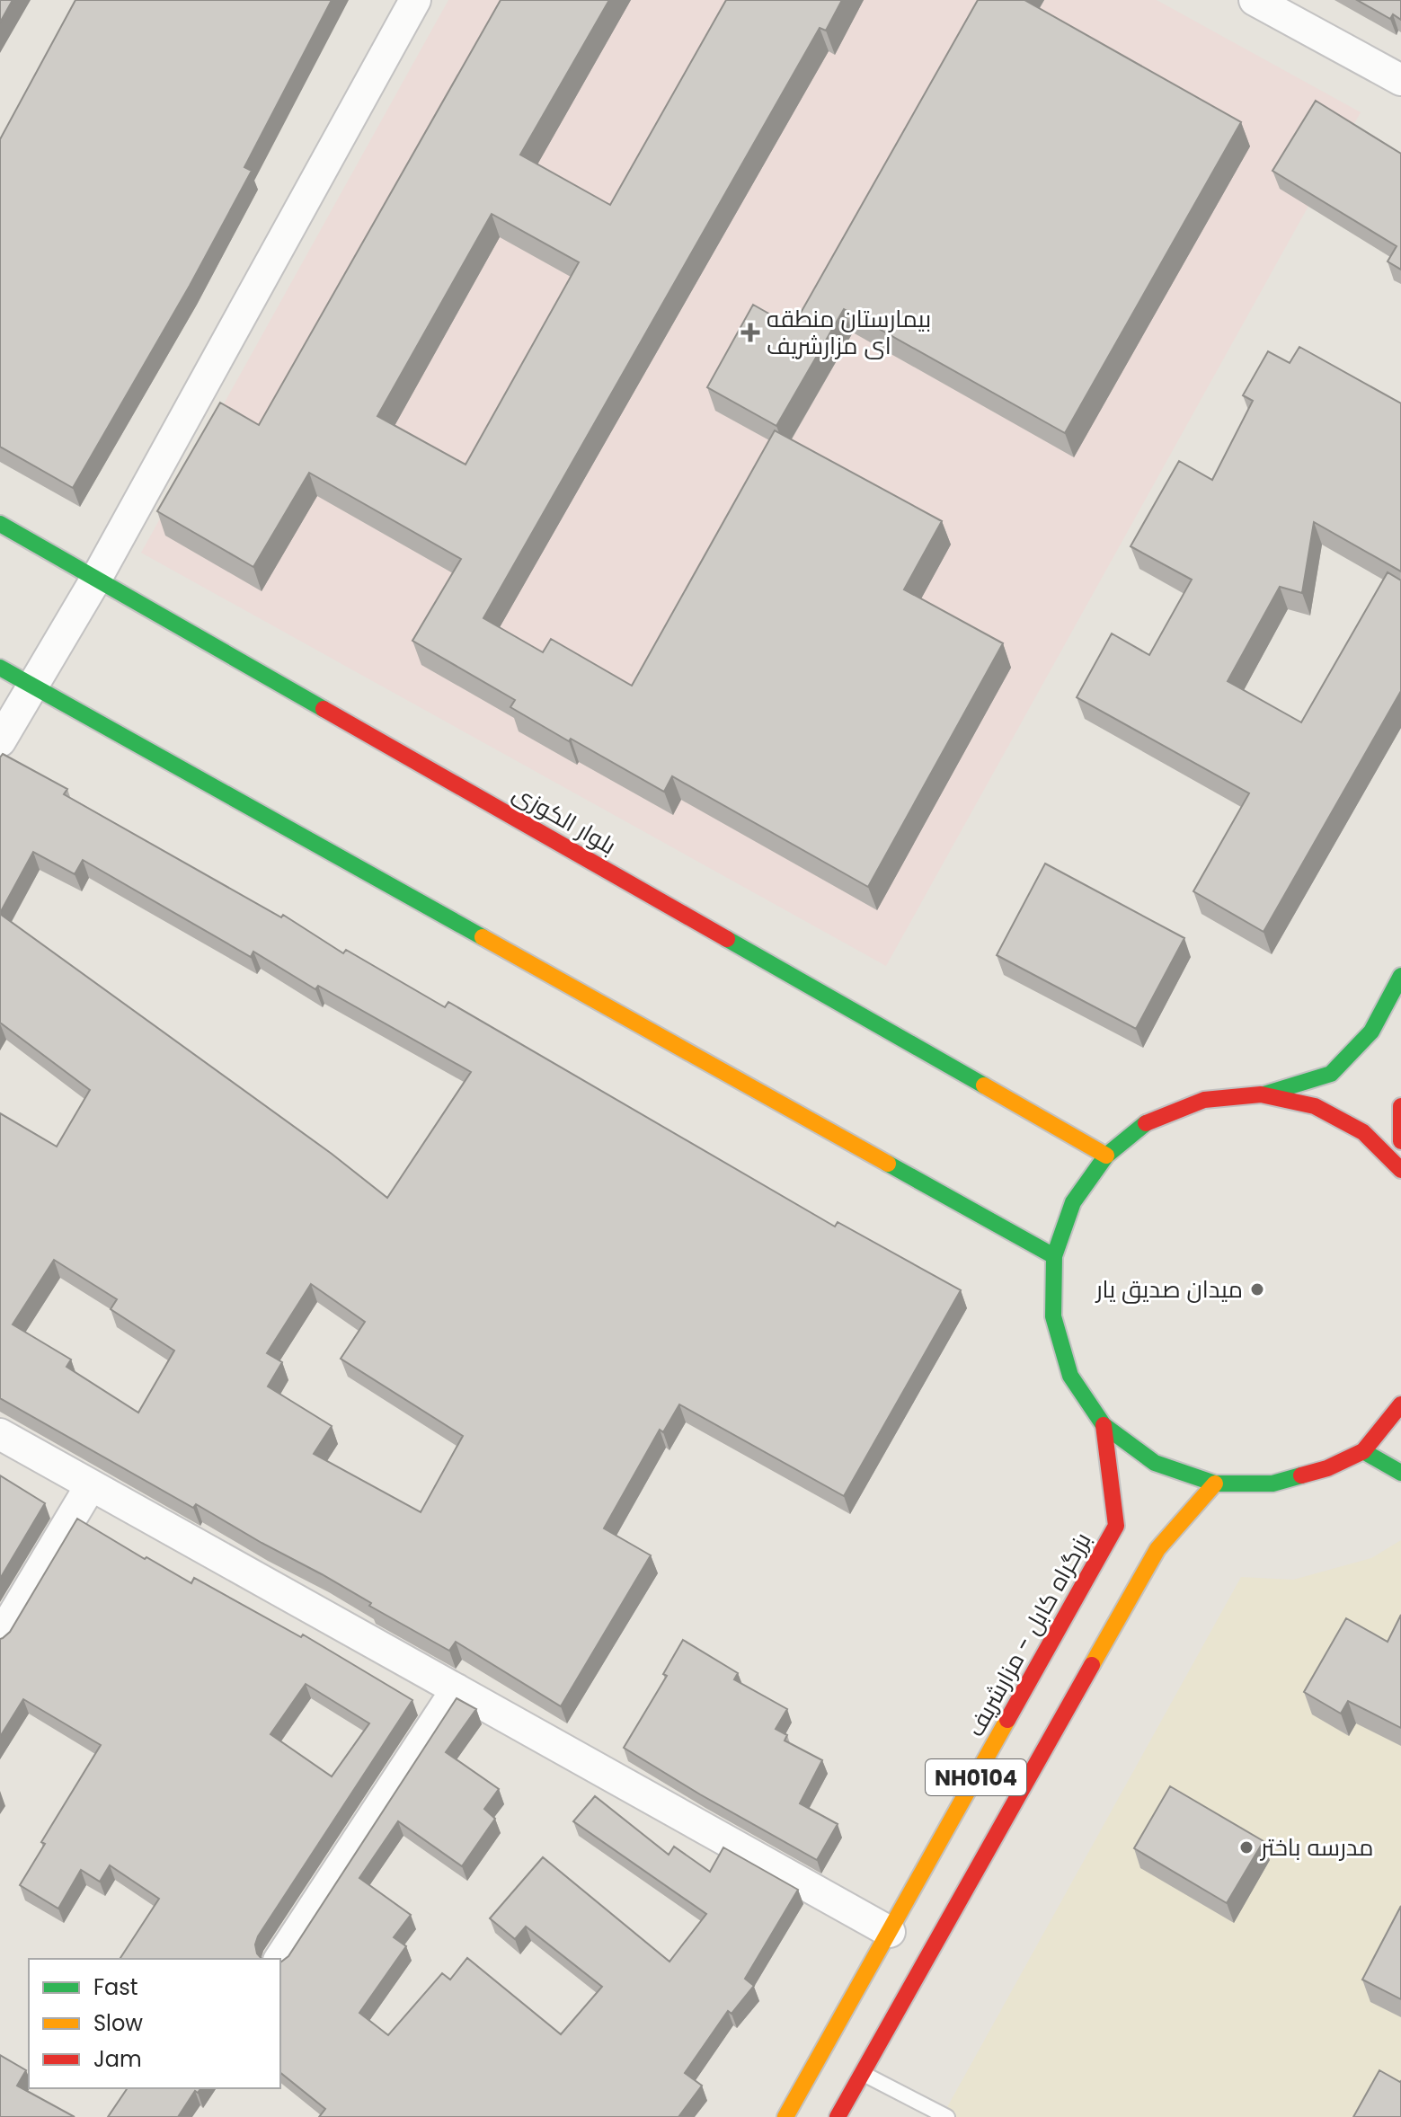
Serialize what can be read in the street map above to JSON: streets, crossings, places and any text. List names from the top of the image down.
{
  "streets": {
    "main road": ["بلوار الکوزی", "بزرگراه کابل - مزارشریف", "NH0104"]
  },
  "crossings": [
    ["بلوار الکوزی", "NH0104"],
    ["بزرگراه کابل - مزارشریف", "NH0104"]
  ],
  "places": {
    "health": ["بیمارستان منطقه ای مزارشریف"],
    "other": ["میدان صدیق یار", "مدرسه باختر"]
  },
  "legend": ["Fast", "Slow", "Jam"]
}
